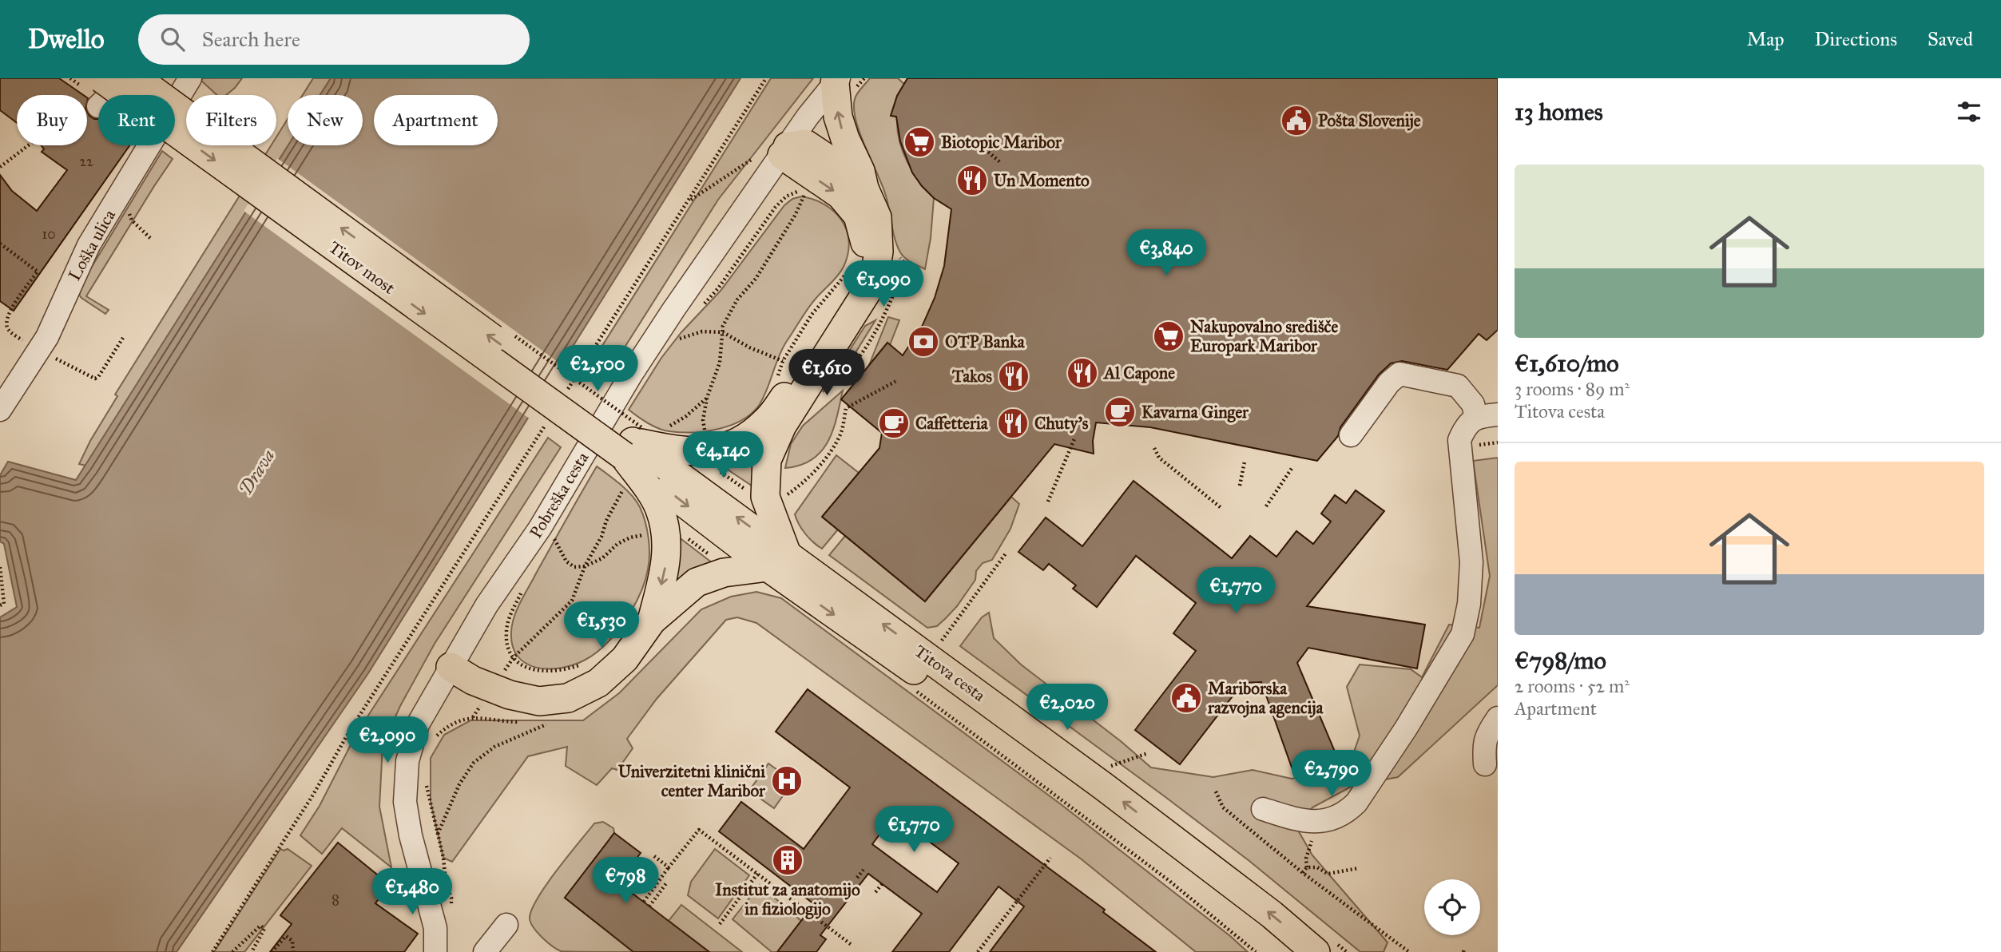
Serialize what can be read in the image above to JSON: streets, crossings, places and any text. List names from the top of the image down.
{
  "streets": {
    "main road": ["Titov most", "Titova cesta"],
    "street": ["Loška ulica", "Pobreška cesta"]
  },
  "crossings": [
    ["Titov most", "Titova cesta"]
  ],
  "water": ["Drava"],
  "places": {
    "public building": ["Pošta Slovenije", "Mariborska razvojna agencija"],
    "supermarket": ["Biotopic Maribor", "Nakupovalno središče Europark Maribor"],
    "restaurant": [
      "Un Momento",
      "Al Capone",
      "Takos",
      "Chuty's"
    ],
    "bank": ["OTP Banka"],
    "cafe": ["Kavarna Ginger", "Caffetteria"],
    "hospital": ["Univerzitetni klinični center Maribor"],
    "building": ["Institut za anatomijo in fiziologijo"]
  },
  "house_numbers": ["22", "10", "8"],
  "page": {
    "header": "Dwello",
    "search": "Search here",
    "nav": ["Map", "Directions", "Saved"],
    "heading": "13 homes",
    "chip": [
      "Buy",
      "Rent",
      "Filters",
      "New",
      "Apartment"
    ],
    "list": [
      {
        "name": "€1,610/mo",
        "note": "3 rooms · 89 m² · Titova cesta"
      },
      {
        "name": "€798/mo",
        "note": "2 rooms · 52 m² · Apartment"
      }
    ],
    "price": [
      "€3,840",
      "€1,090",
      "€2,500",
      "€1,610",
      "€4,140",
      "€1,770",
      "€1,530",
      "€2,020",
      "€2,090",
      "€2,790",
      "€1,770",
      "€798",
      "€1,480"
    ]
  }
}
